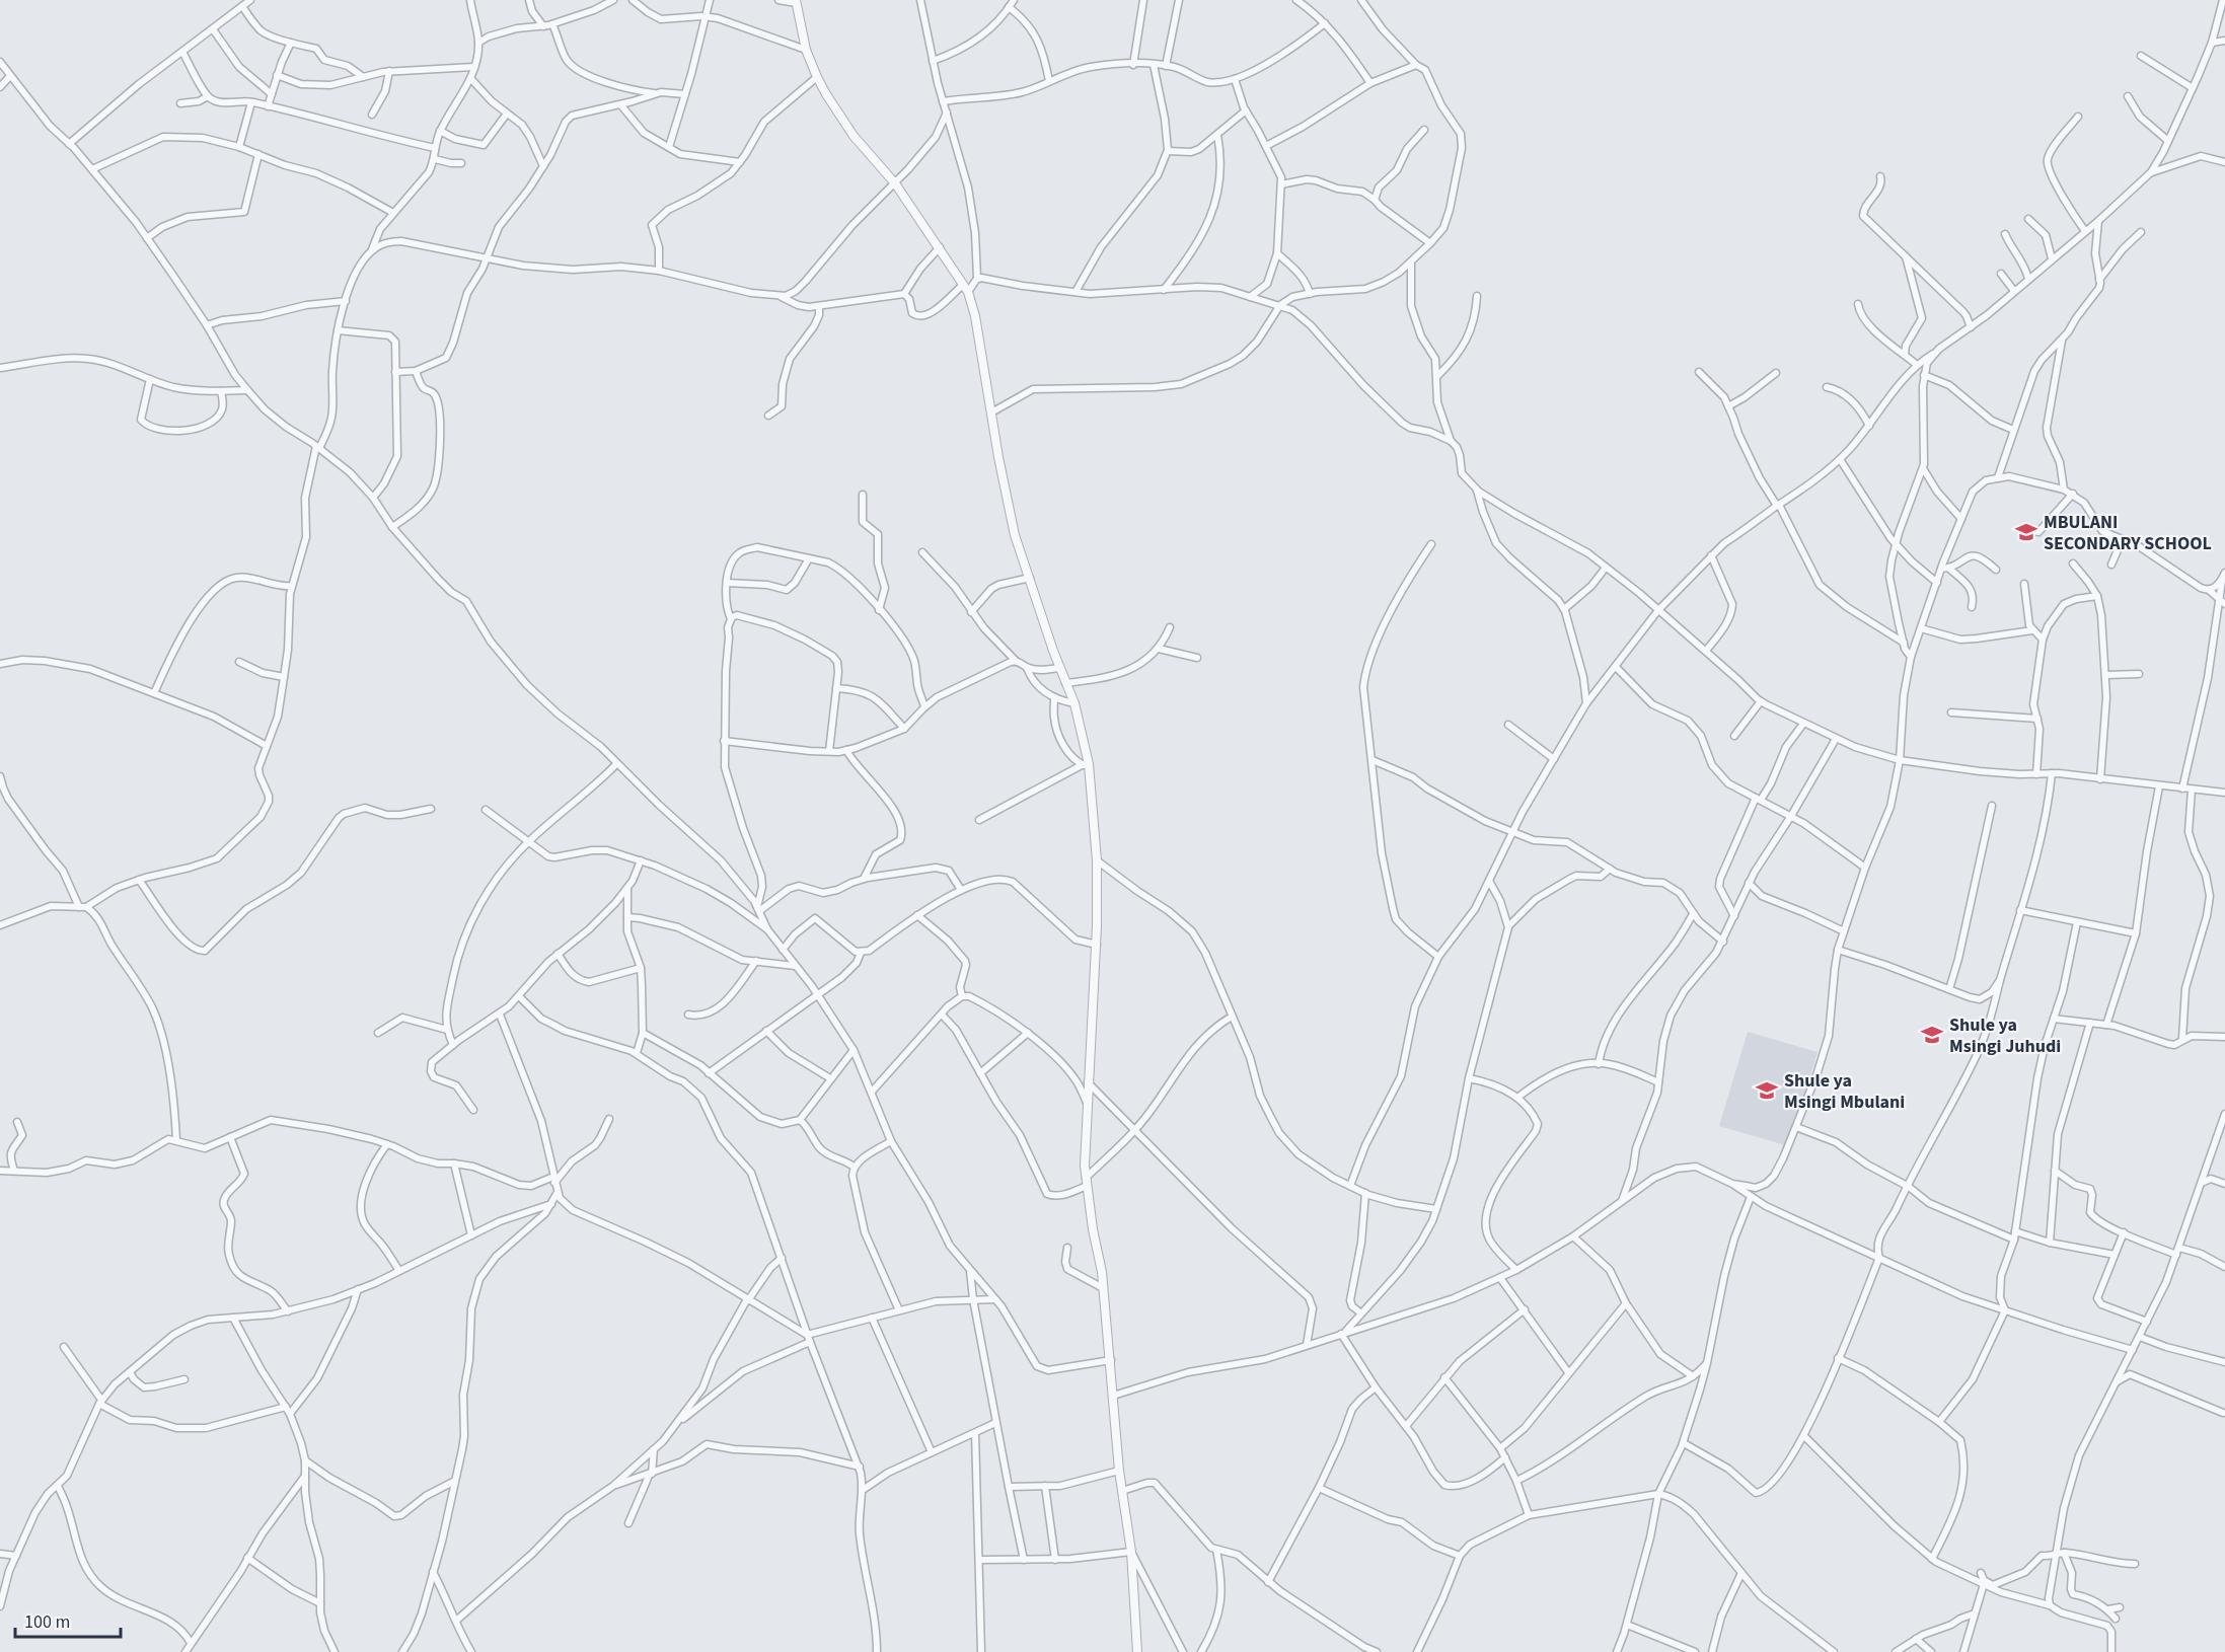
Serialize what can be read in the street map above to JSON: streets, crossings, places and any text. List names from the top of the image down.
{
  "places": {
    "school or university": ["MBULANI SECONDARY SCHOOL", "Shule ya Msingi Juhudi", "Shule ya Msingi Mbulani"]
  },
  "scale_bar": "100 m"
}
